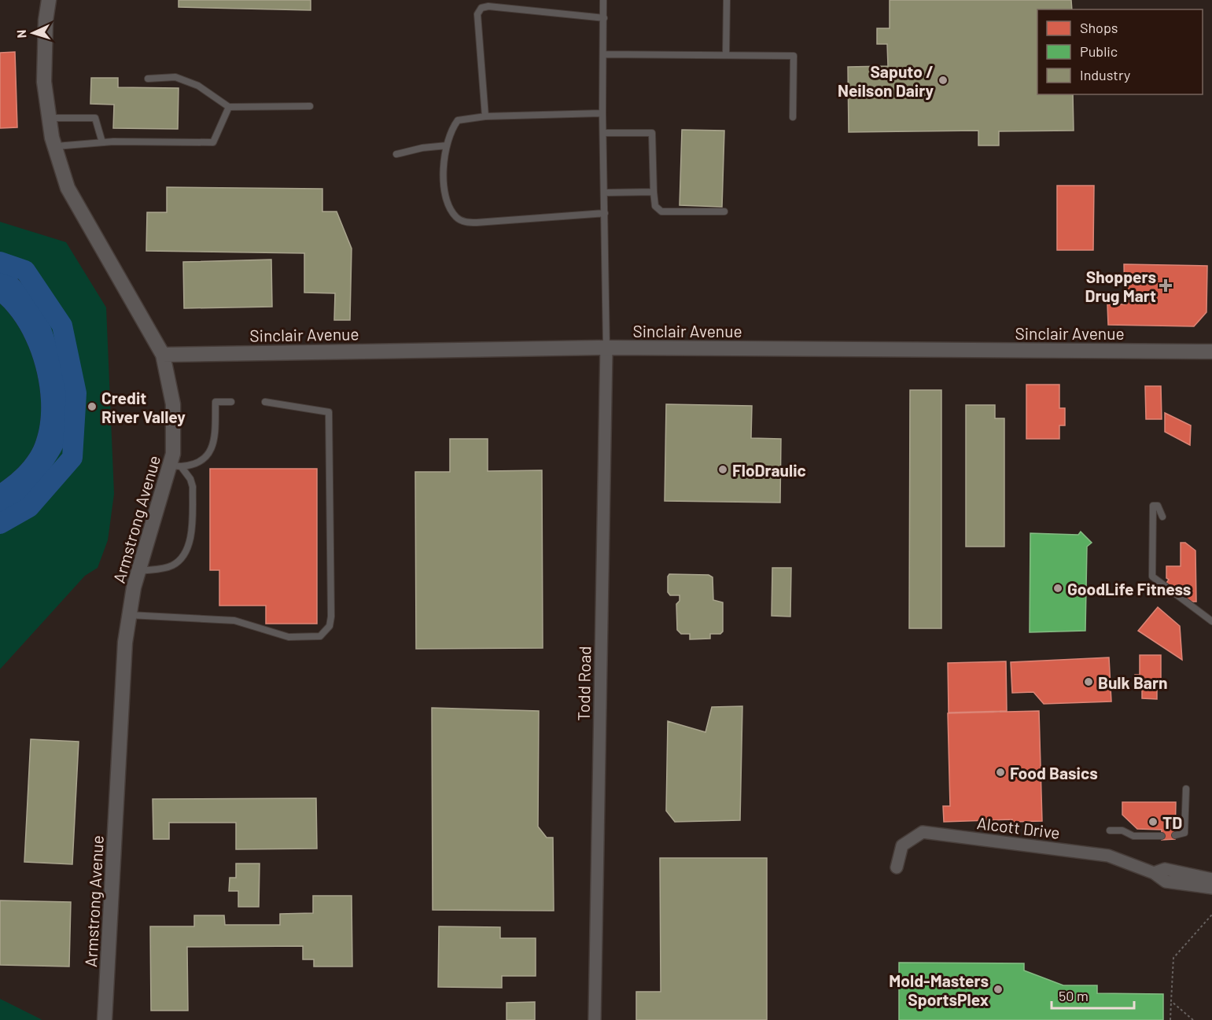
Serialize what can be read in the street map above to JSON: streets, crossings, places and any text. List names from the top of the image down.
{
  "streets": {
    "street": [
      "Sinclair Avenue",
      "Armstrong Avenue",
      "Todd Road",
      "Alcott Drive"
    ]
  },
  "crossings": [
    ["Sinclair Avenue", "Armstrong Avenue"],
    ["Sinclair Avenue", "Todd Road"]
  ],
  "places": {
    "other": [
      "Saputo / Neilson Dairy",
      "Credit River Valley",
      "FloDraulic",
      "GoodLife Fitness",
      "Bulk Barn",
      "Food Basics",
      "TD",
      "Mold-Masters SportsPlex"
    ],
    "health": ["Shoppers Drug Mart"]
  },
  "legend": ["Shops", "Public", "Industry"],
  "scale_bar": "50 m",
  "north": "left"
}
